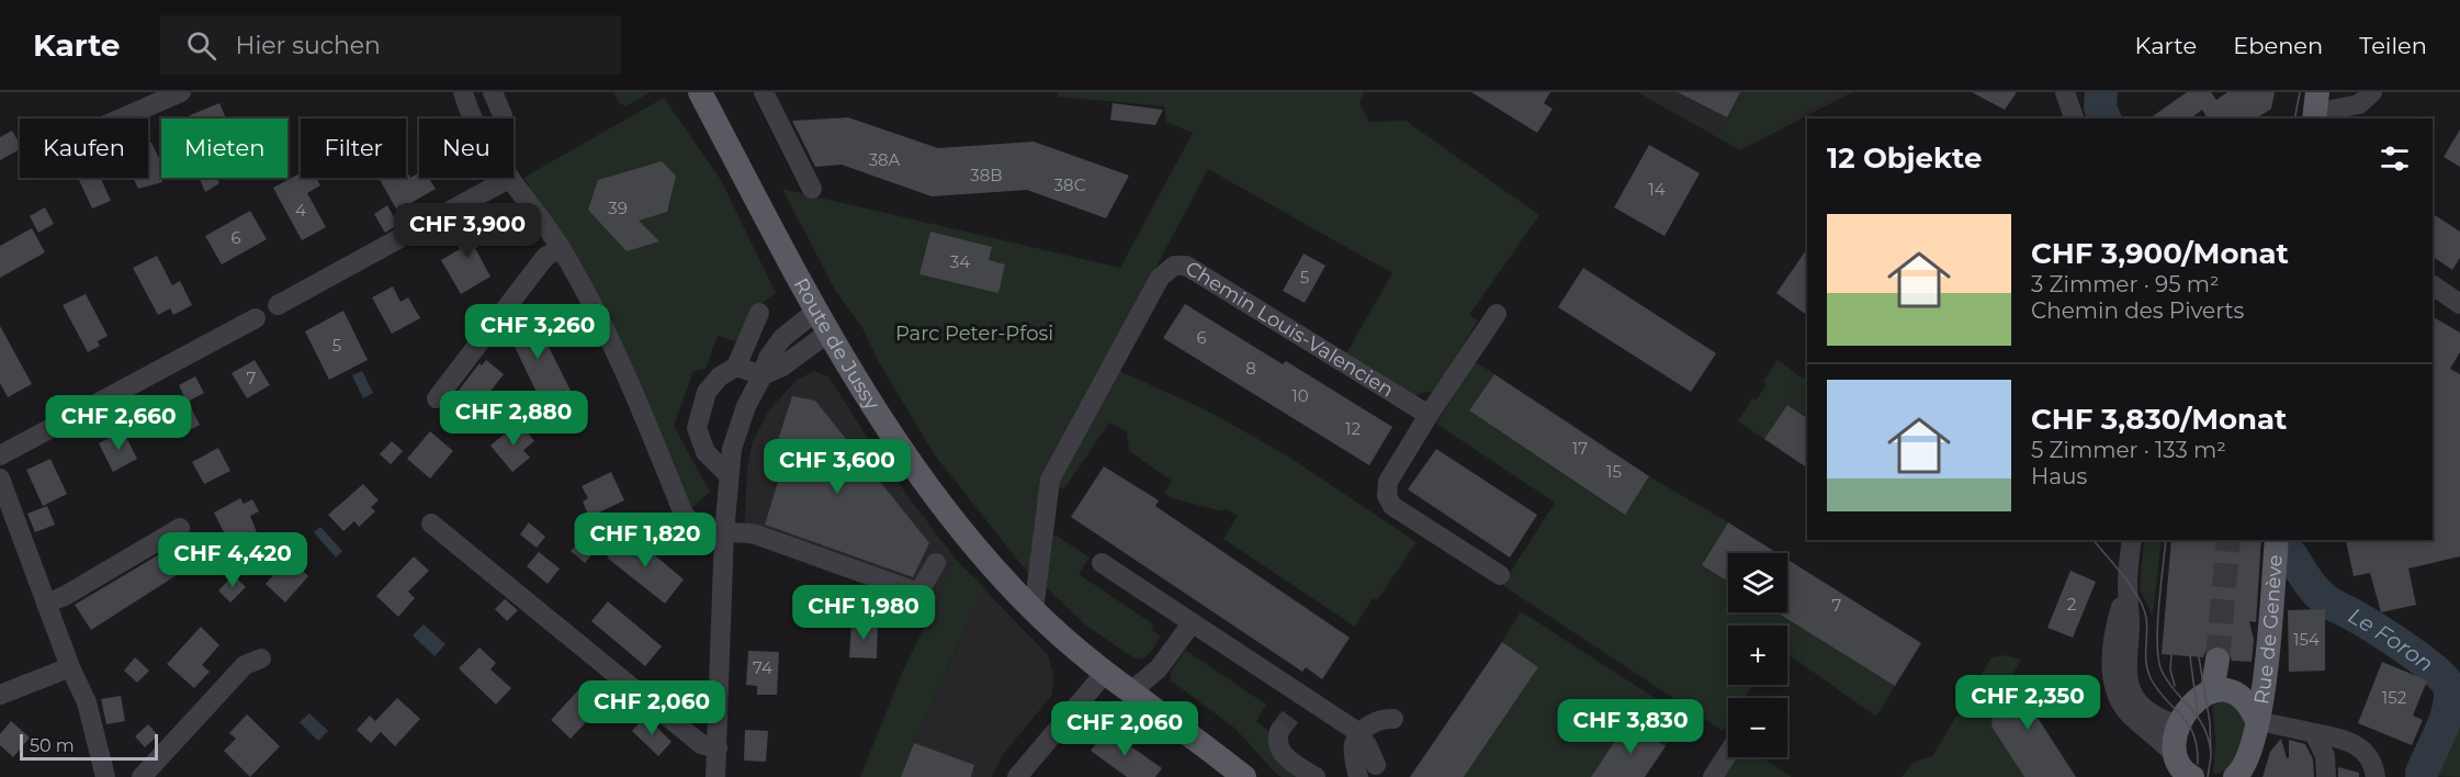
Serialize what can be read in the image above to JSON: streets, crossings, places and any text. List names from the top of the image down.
{
  "streets": {
    "main road": ["Route de Jussy", "Rue de Genève"],
    "street": ["Chemin Louis-Valencien"]
  },
  "crossings": [
    ["Chemin Louis-Valencien", "Route de Jussy"]
  ],
  "water": ["Le Foron"],
  "parks": ["Parc Peter-Pfosi"],
  "house_numbers": [
    "38A",
    "38B",
    "38C",
    "14",
    "39",
    "4",
    "6",
    "34",
    "5",
    "6",
    "5",
    "8",
    "7",
    "10",
    "12",
    "17",
    "15",
    "2",
    "7",
    "154",
    "74",
    "152"
  ],
  "scale_bar": "50 m",
  "page": {
    "header": "Karte",
    "search": "Hier suchen",
    "nav": ["Karte", "Ebenen", "Teilen"],
    "chip": [
      "Kaufen",
      "Mieten",
      "Filter",
      "Neu"
    ],
    "heading": "12 Objekte",
    "list": [
      {
        "name": "CHF 3,900/Monat",
        "note": "3 Zimmer · 95 m² · Chemin des Piverts"
      },
      {
        "name": "CHF 3,830/Monat",
        "note": "5 Zimmer · 133 m² · Haus"
      }
    ],
    "price": [
      "CHF 3,900",
      "CHF 3,260",
      "CHF 2,880",
      "CHF 2,660",
      "CHF 3,600",
      "CHF 1,820",
      "CHF 4,420",
      "CHF 1,980",
      "CHF 2,350",
      "CHF 2,060",
      "CHF 3,830",
      "CHF 2,060"
    ],
    "map_buttons": ["+", "−"],
    "scale": "50 m"
  }
}
